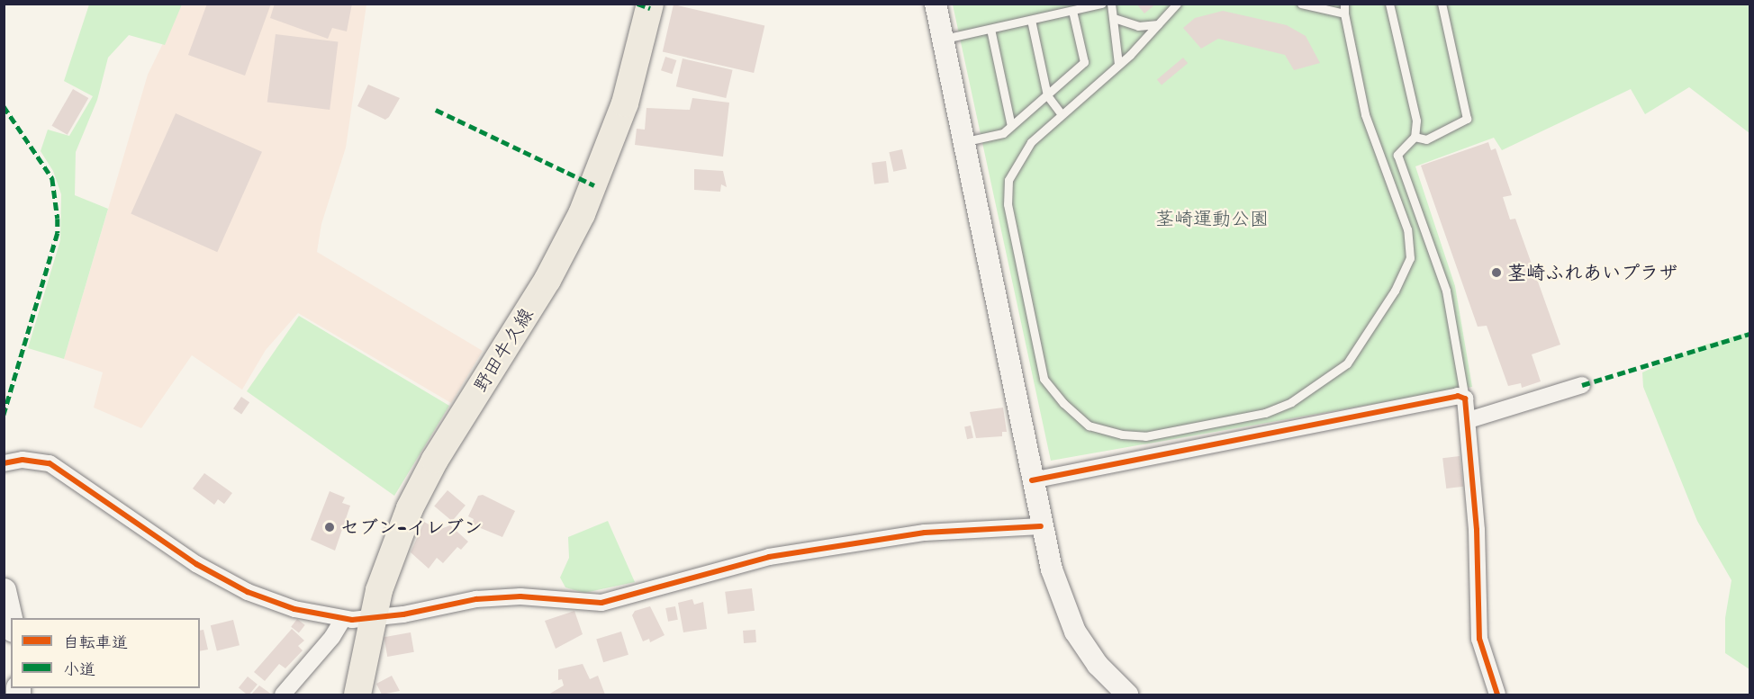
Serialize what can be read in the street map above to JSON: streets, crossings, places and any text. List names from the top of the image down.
{
  "streets": {
    "main road": ["野田牛久線"]
  },
  "parks": ["茎崎運動公園"],
  "places": ["茎崎ふれあいプラザ", "セブン-イレブン"],
  "legend": ["自転車道", "小道"]
}
